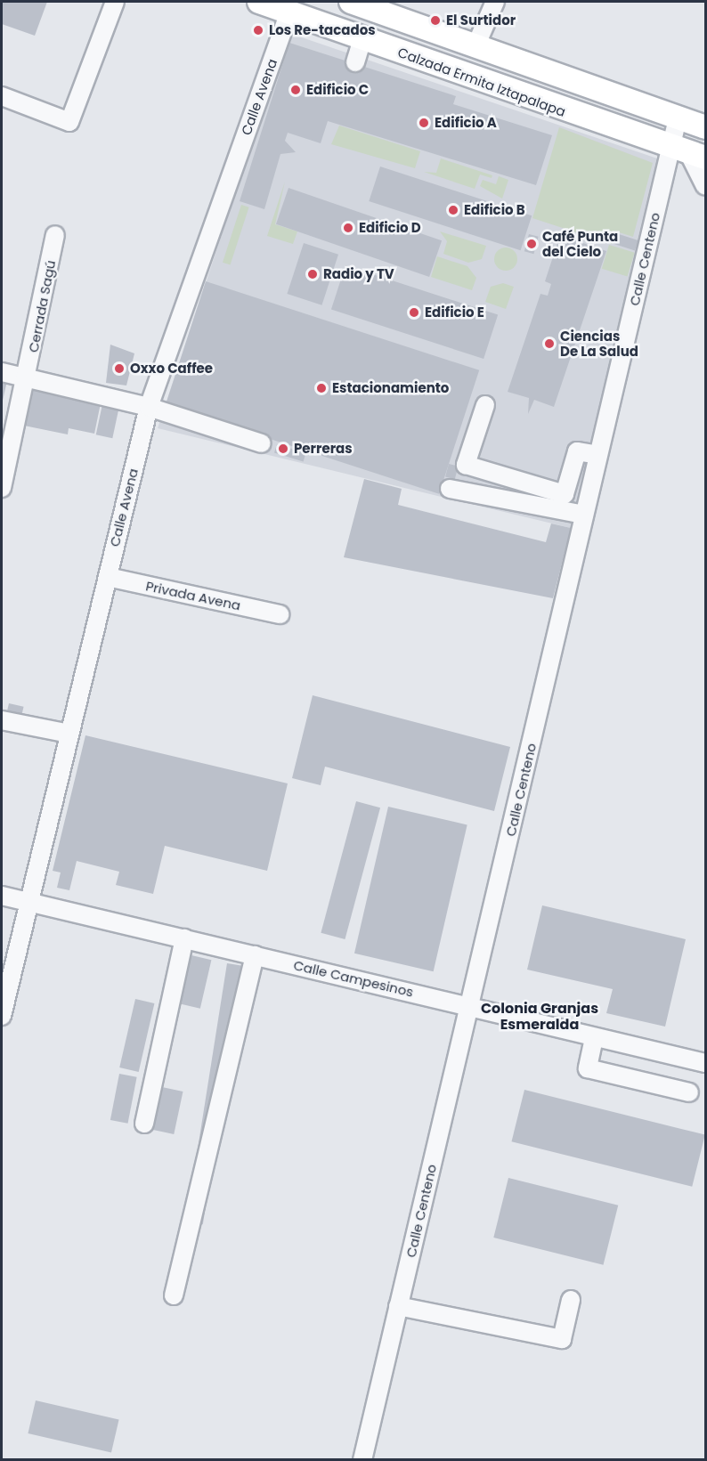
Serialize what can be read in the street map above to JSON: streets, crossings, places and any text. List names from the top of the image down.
{
  "streets": {
    "main road": ["Calzada Ermita Iztapalapa"],
    "street": [
      "Calle Avena",
      "Calle Centeno",
      "Cerrada Sagú",
      "Privada Avena",
      "Calle Campesinos"
    ]
  },
  "crossings": [
    ["Calzada Ermita Iztapalapa", "Calle Avena"],
    ["Calzada Ermita Iztapalapa", "Calle Centeno"],
    ["Calle Avena", "Privada Avena"],
    ["Calle Avena", "Calle Campesinos"],
    ["Calle Centeno", "Calle Campesinos"]
  ],
  "districts": ["Colonia Granjas Esmeralda"],
  "places": [
    "El Surtidor",
    "Los Re-tacados",
    "Edificio C",
    "Edificio A",
    "Edificio B",
    "Edificio D",
    "Café Punta del Cielo",
    "Radio y TV",
    "Edificio E",
    "Ciencias De La Salud",
    "Oxxo Caffee",
    "Estacionamiento",
    "Perreras"
  ]
}
